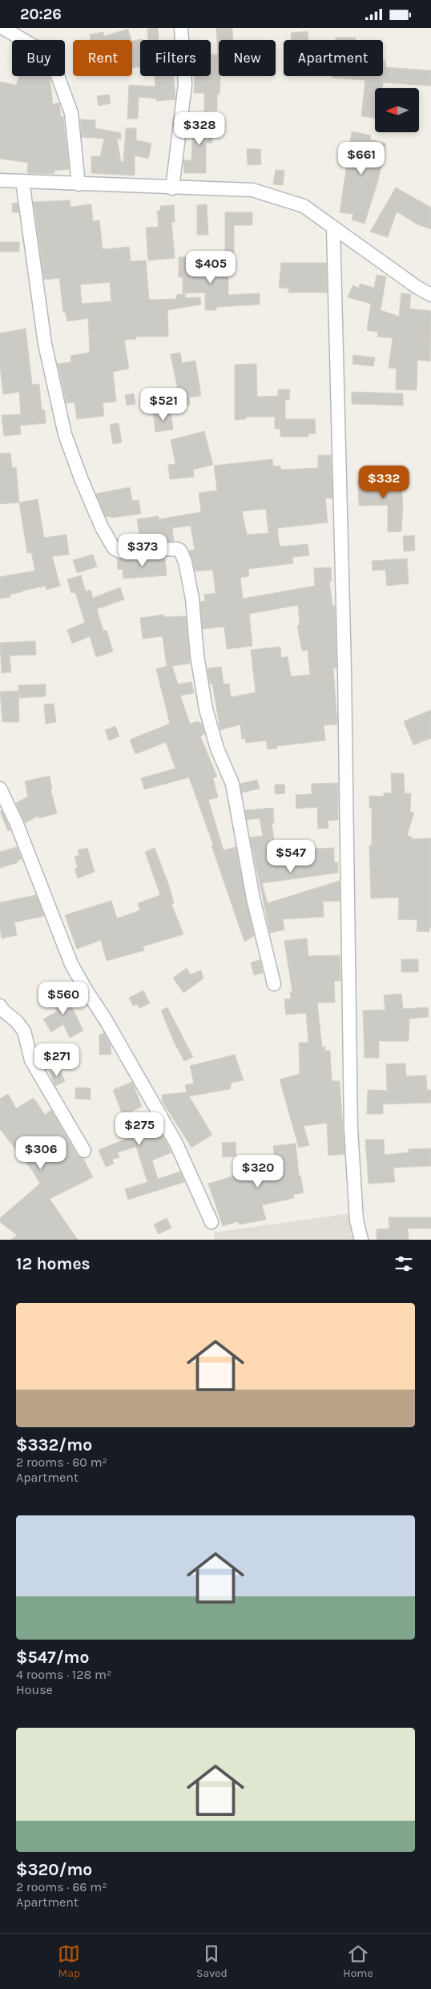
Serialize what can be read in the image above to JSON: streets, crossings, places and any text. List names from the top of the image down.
{
  "north": "left",
  "page": {
    "status": "20:26",
    "chip": [
      "Buy",
      "Rent",
      "Filters",
      "New",
      "Apartment"
    ],
    "price": [
      "$328",
      "$661",
      "$405",
      "$521",
      "$332",
      "$373",
      "$547",
      "$560",
      "$271",
      "$275",
      "$306",
      "$320"
    ],
    "heading": "12 homes",
    "list": [
      {
        "name": "$332/mo",
        "note": "2 rooms · 60 m² · Apartment"
      },
      {
        "name": "$547/mo",
        "note": "4 rooms · 128 m² · House"
      },
      {
        "name": "$320/mo",
        "note": "2 rooms · 66 m² · Apartment"
      }
    ],
    "tabs": ["Map", "Saved", "Home"]
  }
}
